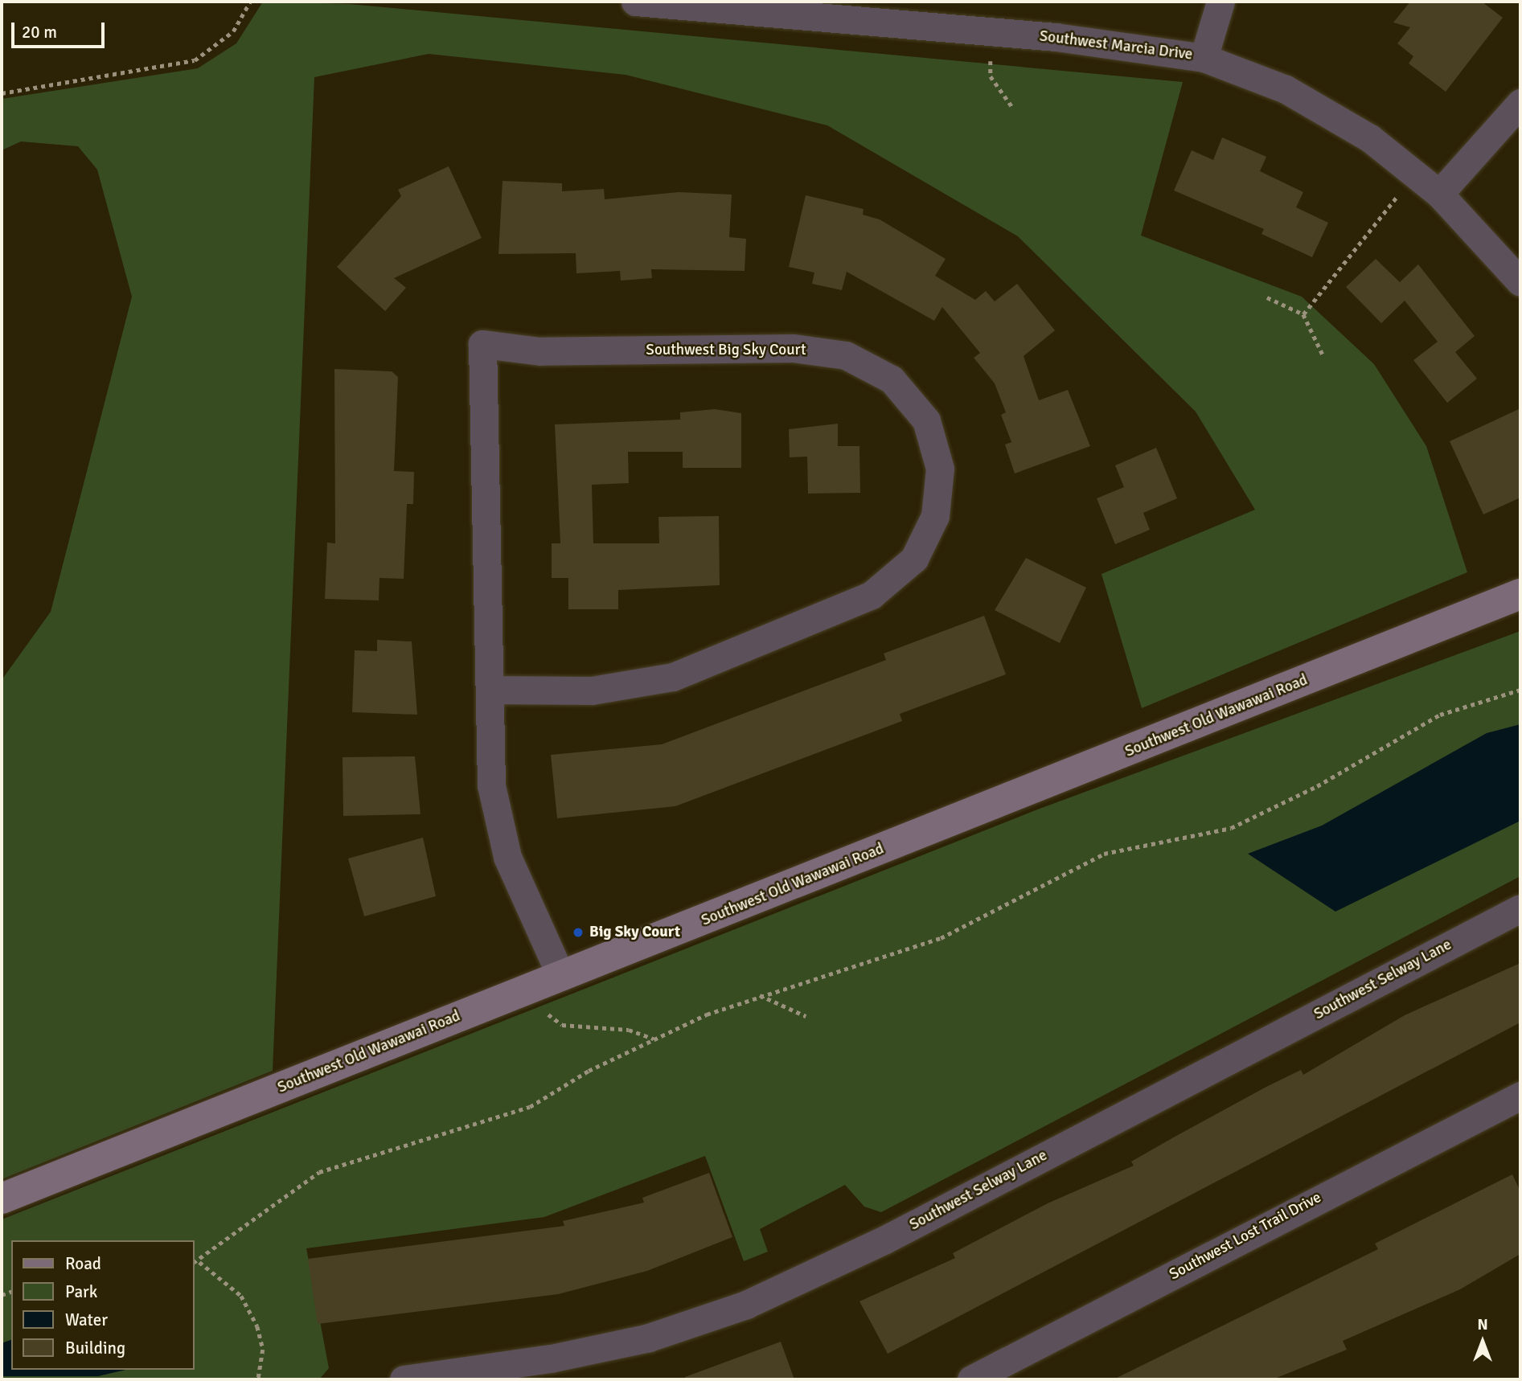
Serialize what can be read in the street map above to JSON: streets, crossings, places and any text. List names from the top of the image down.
{
  "streets": {
    "main road": ["Southwest Old Wawawai Road"],
    "street": [
      "Southwest Marcia Drive",
      "Southwest Big Sky Court",
      "Southwest Selway Lane",
      "Southwest Lost Trail Drive"
    ]
  },
  "crossings": [
    ["Southwest Big Sky Court", "Southwest Old Wawawai Road"]
  ],
  "places": ["Big Sky Court"],
  "legend": [
    "Road",
    "Park",
    "Water",
    "Building"
  ],
  "scale_bar": "20 m",
  "north": "top"
}
